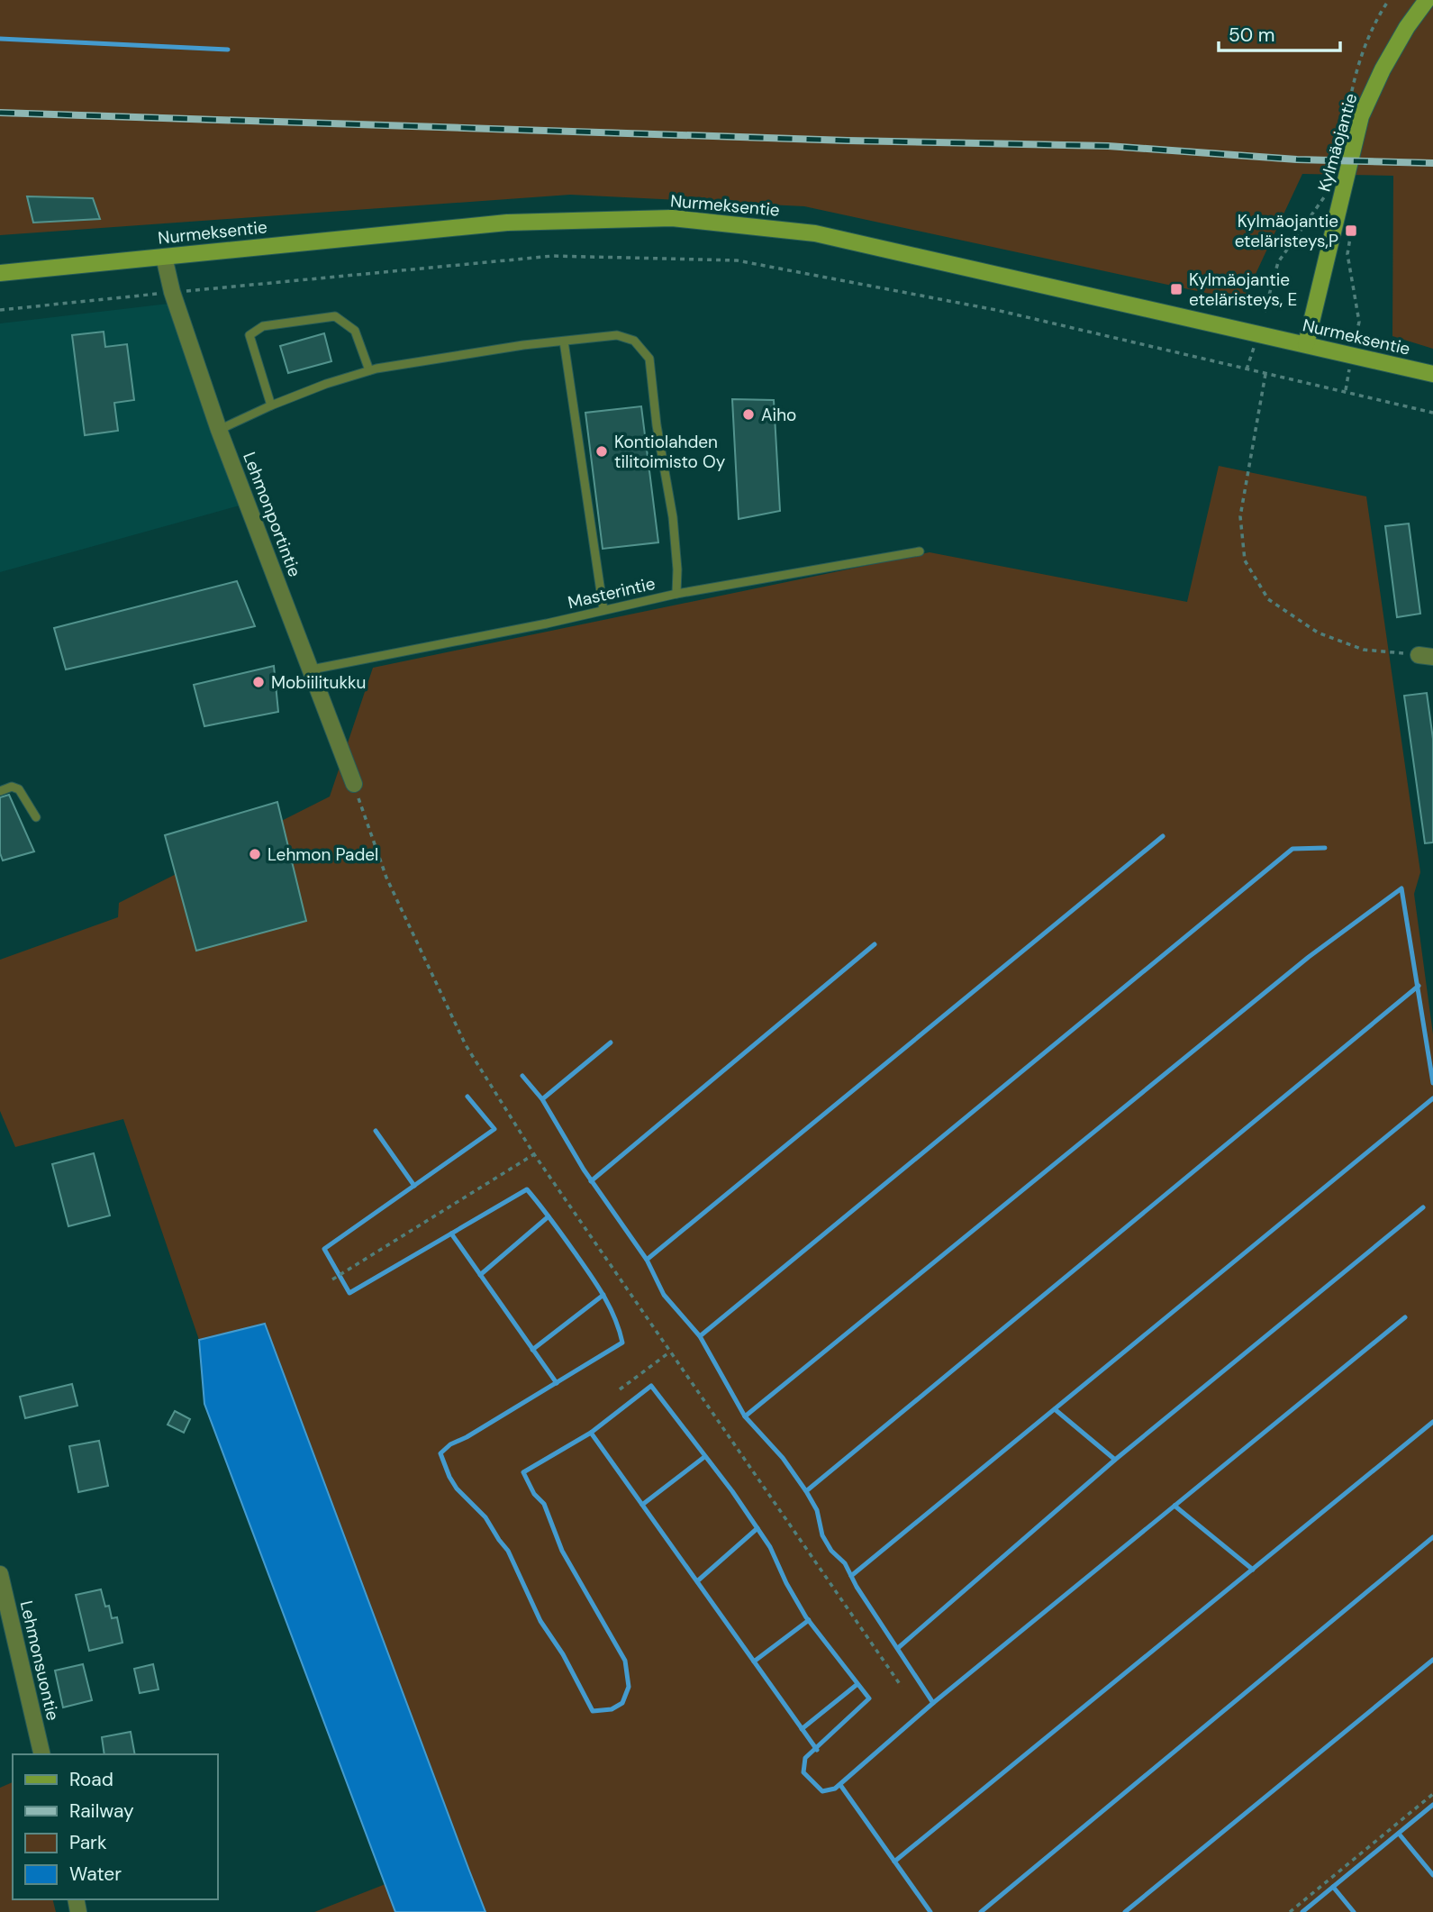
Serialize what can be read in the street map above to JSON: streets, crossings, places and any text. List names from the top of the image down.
{
  "streets": {
    "street": [
      "Kylmäojantie",
      "Nurmeksentie",
      "Lehmonportintie",
      "Lehmonsuontie"
    ],
    "lane": ["Masterintie"]
  },
  "crossings": [
    ["Kylmäojantie", "Nurmeksentie"],
    ["Nurmeksentie", "Lehmonportintie"],
    ["Lehmonportintie", "Masterintie"]
  ],
  "places": {
    "transit": ["Kylmäojantie eteläristeys,P", "Kylmäojantie eteläristeys, E"],
    "other": [
      "Aiho",
      "Kontiolahden tilitoimisto Oy",
      "Mobiilitukku",
      "Lehmon Padel"
    ]
  },
  "legend": [
    "Road",
    "Railway",
    "Park",
    "Water"
  ],
  "scale_bar": "50 m"
}
